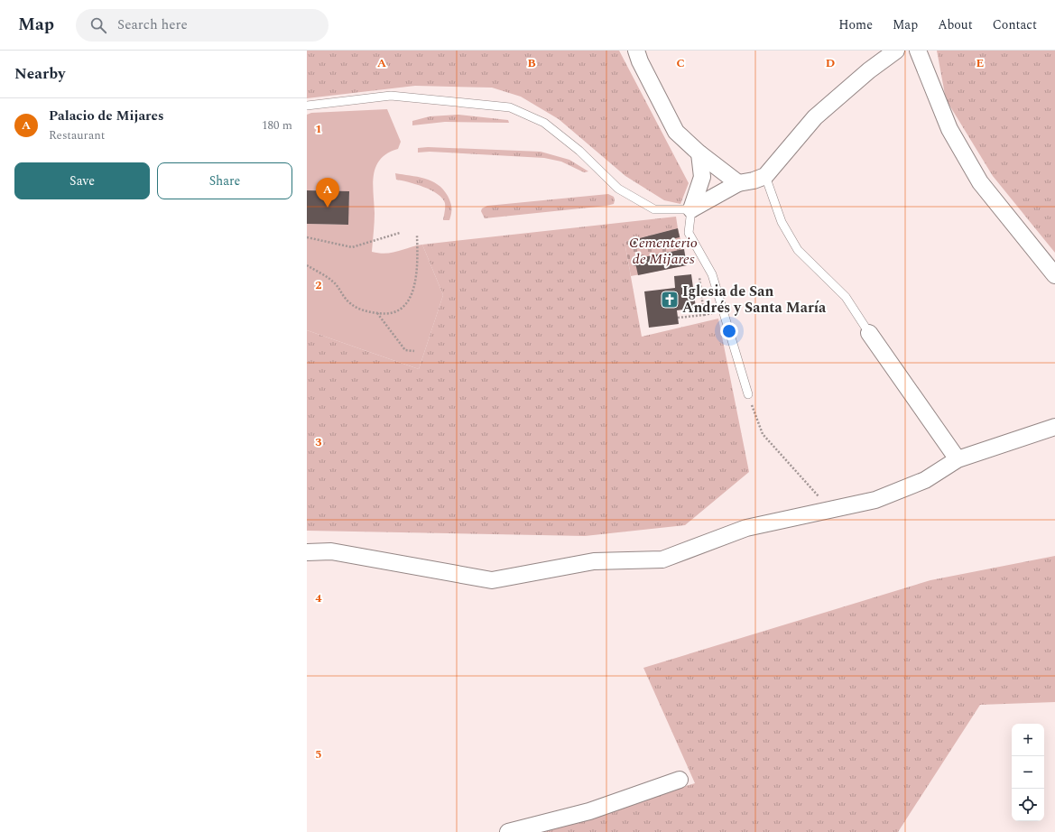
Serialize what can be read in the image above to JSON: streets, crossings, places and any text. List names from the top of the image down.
{
  "parks": ["Cementerio de Mijares"],
  "places": {
    "church": ["Iglesia de San Andrés y Santa María"]
  },
  "page": {
    "header": "Map",
    "search": "Search here",
    "nav": [
      "Home",
      "Map",
      "About",
      "Contact"
    ],
    "heading": "Nearby",
    "list": [
      {
        "mark": "A",
        "name": "Palacio de Mijares",
        "note": "Restaurant",
        "value": "180 m"
      }
    ],
    "buttons": ["Save", "Share"],
    "pins": "A",
    "map_buttons": ["+", "−"]
  },
  "grid": {
    "columns": [
      "A",
      "B",
      "C",
      "D",
      "E"
    ],
    "rows": [
      "1",
      "2",
      "3",
      "4",
      "5"
    ]
  }
}
